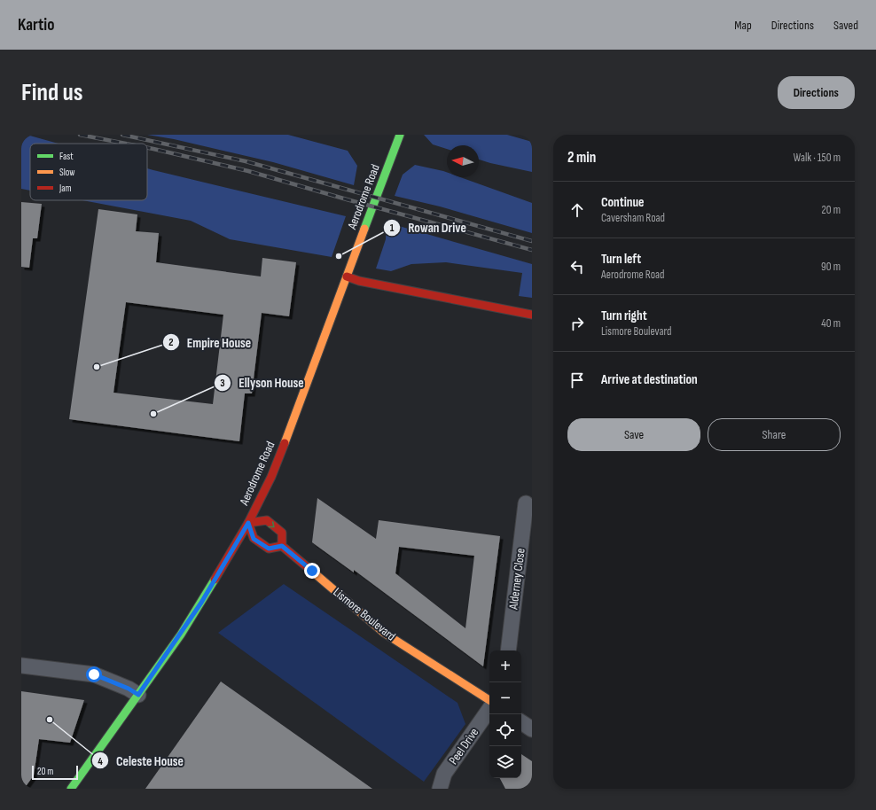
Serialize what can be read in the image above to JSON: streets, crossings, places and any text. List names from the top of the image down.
{
  "streets": {
    "street": [
      "Aerodrome Road",
      "Alderney Close",
      "Lismore Boulevard",
      "Peel Drive"
    ]
  },
  "places": [
    "Rowan Drive",
    "Empire House",
    "Ellyson House",
    "Celeste House"
  ],
  "legend": ["Fast", "Slow", "Jam"],
  "scale_bar": "20 m",
  "north": "left",
  "page": {
    "header": "Kartio",
    "nav": ["Map", "Directions", "Saved"],
    "buttons": [
      "Directions",
      ["Save", "Share"]
    ],
    "title": "Find us",
    "heading": ["2 min", "Walk · 150 m"],
    "list": [
      ["Continue", "Caversham Road", "20 m"],
      ["Turn left", "Aerodrome Road", "90 m"],
      ["Turn right", "Lismore Boulevard", "40 m"],
      "Arrive at destination"
    ],
    "map_buttons": ["+", "−"],
    "scale": "20 m"
  }
}
